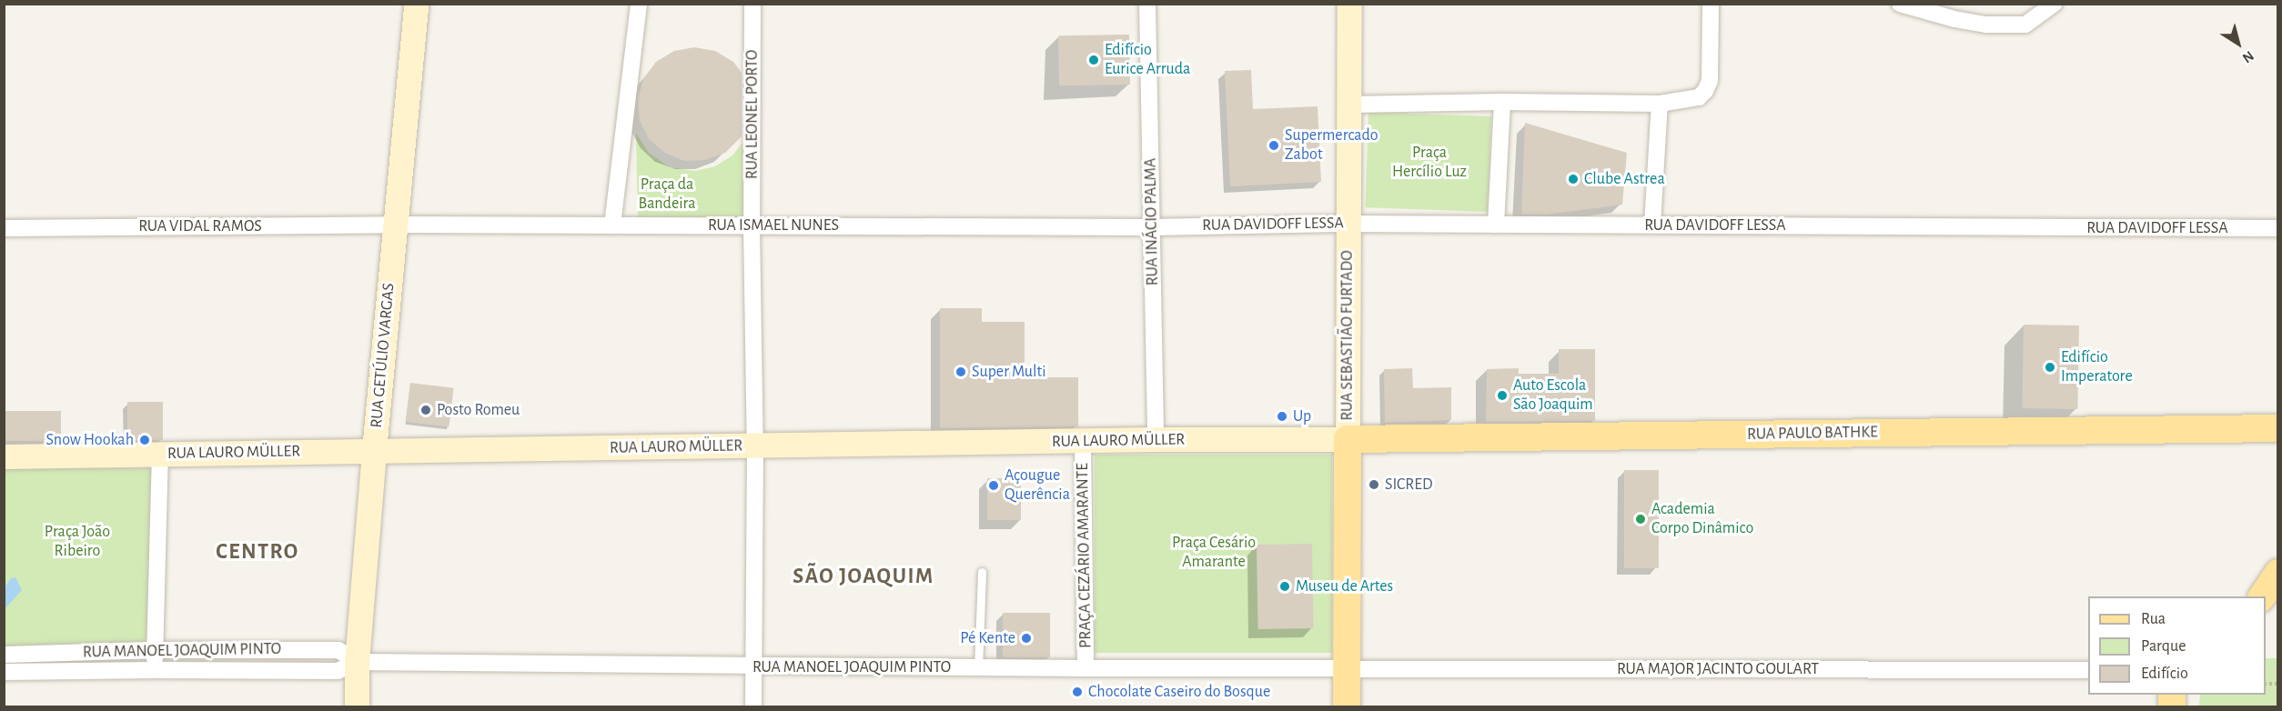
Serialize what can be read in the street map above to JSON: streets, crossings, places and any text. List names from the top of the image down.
{
  "streets": {
    "main road": [
      "RUA SEBASTIÃO FURTADO",
      "RUA GETÚLIO VARGAS",
      "RUA PAULO BATHKE",
      "RUA LAURO MÜLLER"
    ],
    "street": [
      "RUA LEONEL PORTO",
      "RUA INÁCIO PALMA",
      "RUA DAVIDOFF LESSA",
      "RUA ISMAEL NUNES",
      "RUA VIDAL RAMOS",
      "PRAÇA CEZÁRIO AMARANTE",
      "RUA MANOEL JOAQUIM PINTO",
      "RUA MAJOR JACINTO GOULART"
    ]
  },
  "crossings": [
    ["RUA LEONEL PORTO", "RUA ISMAEL NUNES"],
    ["RUA LEONEL PORTO", "RUA LAURO MÜLLER"],
    ["RUA LEONEL PORTO", "RUA MANOEL JOAQUIM PINTO"],
    ["RUA INÁCIO PALMA", "RUA DAVIDOFF LESSA"],
    ["RUA INÁCIO PALMA", "RUA ISMAEL NUNES"],
    ["RUA INÁCIO PALMA", "RUA LAURO MÜLLER"],
    ["RUA DAVIDOFF LESSA", "RUA ISMAEL NUNES"],
    ["RUA DAVIDOFF LESSA", "RUA SEBASTIÃO FURTADO"],
    ["RUA ISMAEL NUNES", "RUA VIDAL RAMOS"],
    ["RUA ISMAEL NUNES", "RUA GETÚLIO VARGAS"],
    ["RUA VIDAL RAMOS", "RUA GETÚLIO VARGAS"],
    ["RUA SEBASTIÃO FURTADO", "RUA PAULO BATHKE"],
    ["RUA SEBASTIÃO FURTADO", "RUA LAURO MÜLLER"],
    ["RUA SEBASTIÃO FURTADO", "RUA MANOEL JOAQUIM PINTO"],
    ["RUA SEBASTIÃO FURTADO", "RUA MAJOR JACINTO GOULART"],
    ["RUA GETÚLIO VARGAS", "RUA LAURO MÜLLER"],
    ["RUA GETÚLIO VARGAS", "RUA MANOEL JOAQUIM PINTO"],
    ["RUA PAULO BATHKE", "RUA LAURO MÜLLER"],
    ["RUA LAURO MÜLLER", "PRAÇA CEZÁRIO AMARANTE"],
    ["PRAÇA CEZÁRIO AMARANTE", "RUA MANOEL JOAQUIM PINTO"],
    ["RUA MANOEL JOAQUIM PINTO", "RUA MAJOR JACINTO GOULART"]
  ],
  "districts": ["CENTRO", "SÃO JOAQUIM"],
  "parks": [
    "Praça Hercílio Luz",
    "Praça da Bandeira",
    "Praça João Ribeiro",
    "Praça Cesário Amarante"
  ],
  "places": [
    "Edifício Eurice Arruda",
    "Supermercado Zabot",
    "Clube Astrea",
    "Edifício Imperatore",
    "Super Multi",
    "Auto Escola São Joaquim",
    "Posto Romeu",
    "Up",
    "Snow Hookah",
    "SICRED",
    "Açougue Querência",
    "Academia Corpo Dinâmico",
    "Museu de Artes",
    "Pé Kente",
    "Chocolate Caseiro do Bosque"
  ],
  "legend": ["Rua", "Parque", "Edifício"],
  "north": "bottom right"
}
